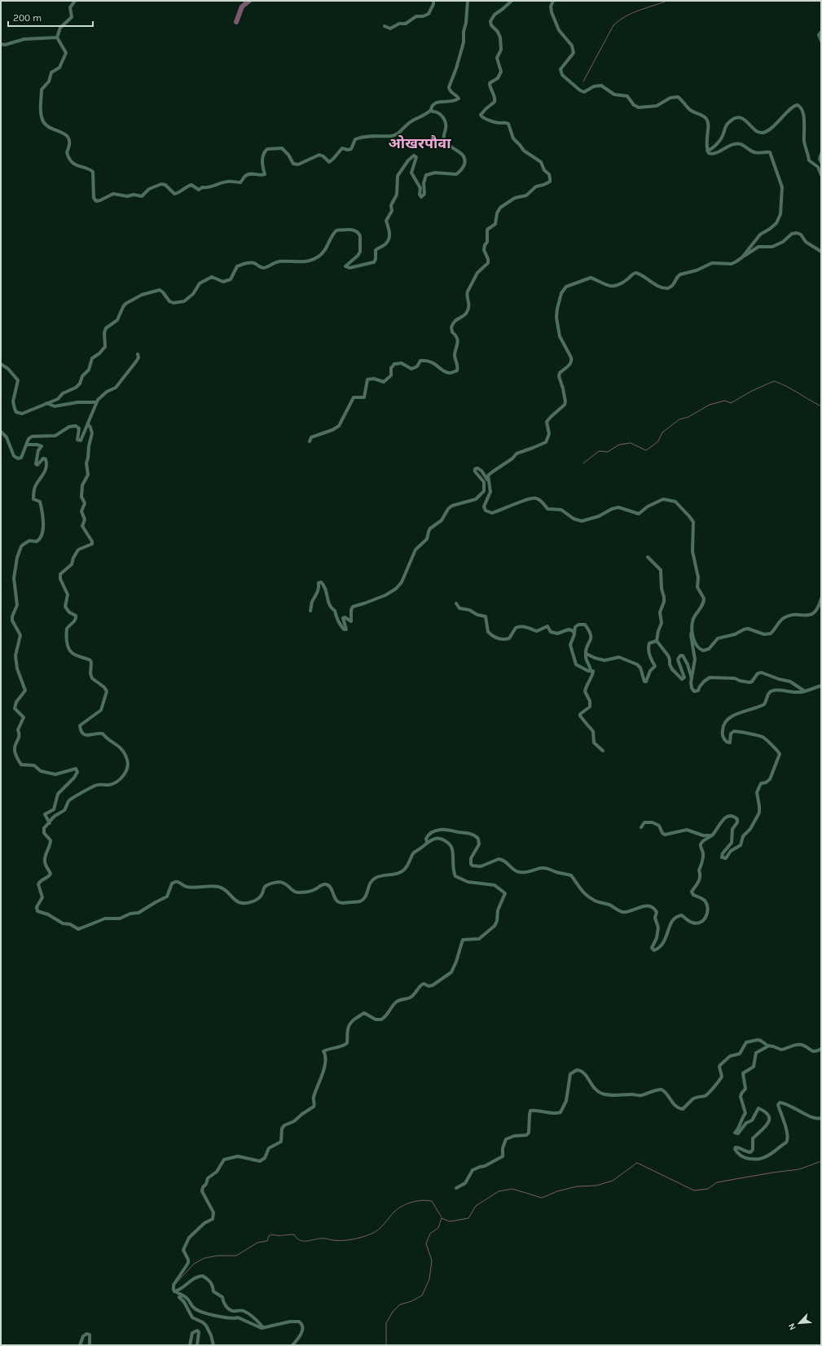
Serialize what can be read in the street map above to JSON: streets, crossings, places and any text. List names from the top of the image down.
{
  "districts": ["ओखरपौवा"],
  "scale_bar": "200 m",
  "north": "bottom left"
}
